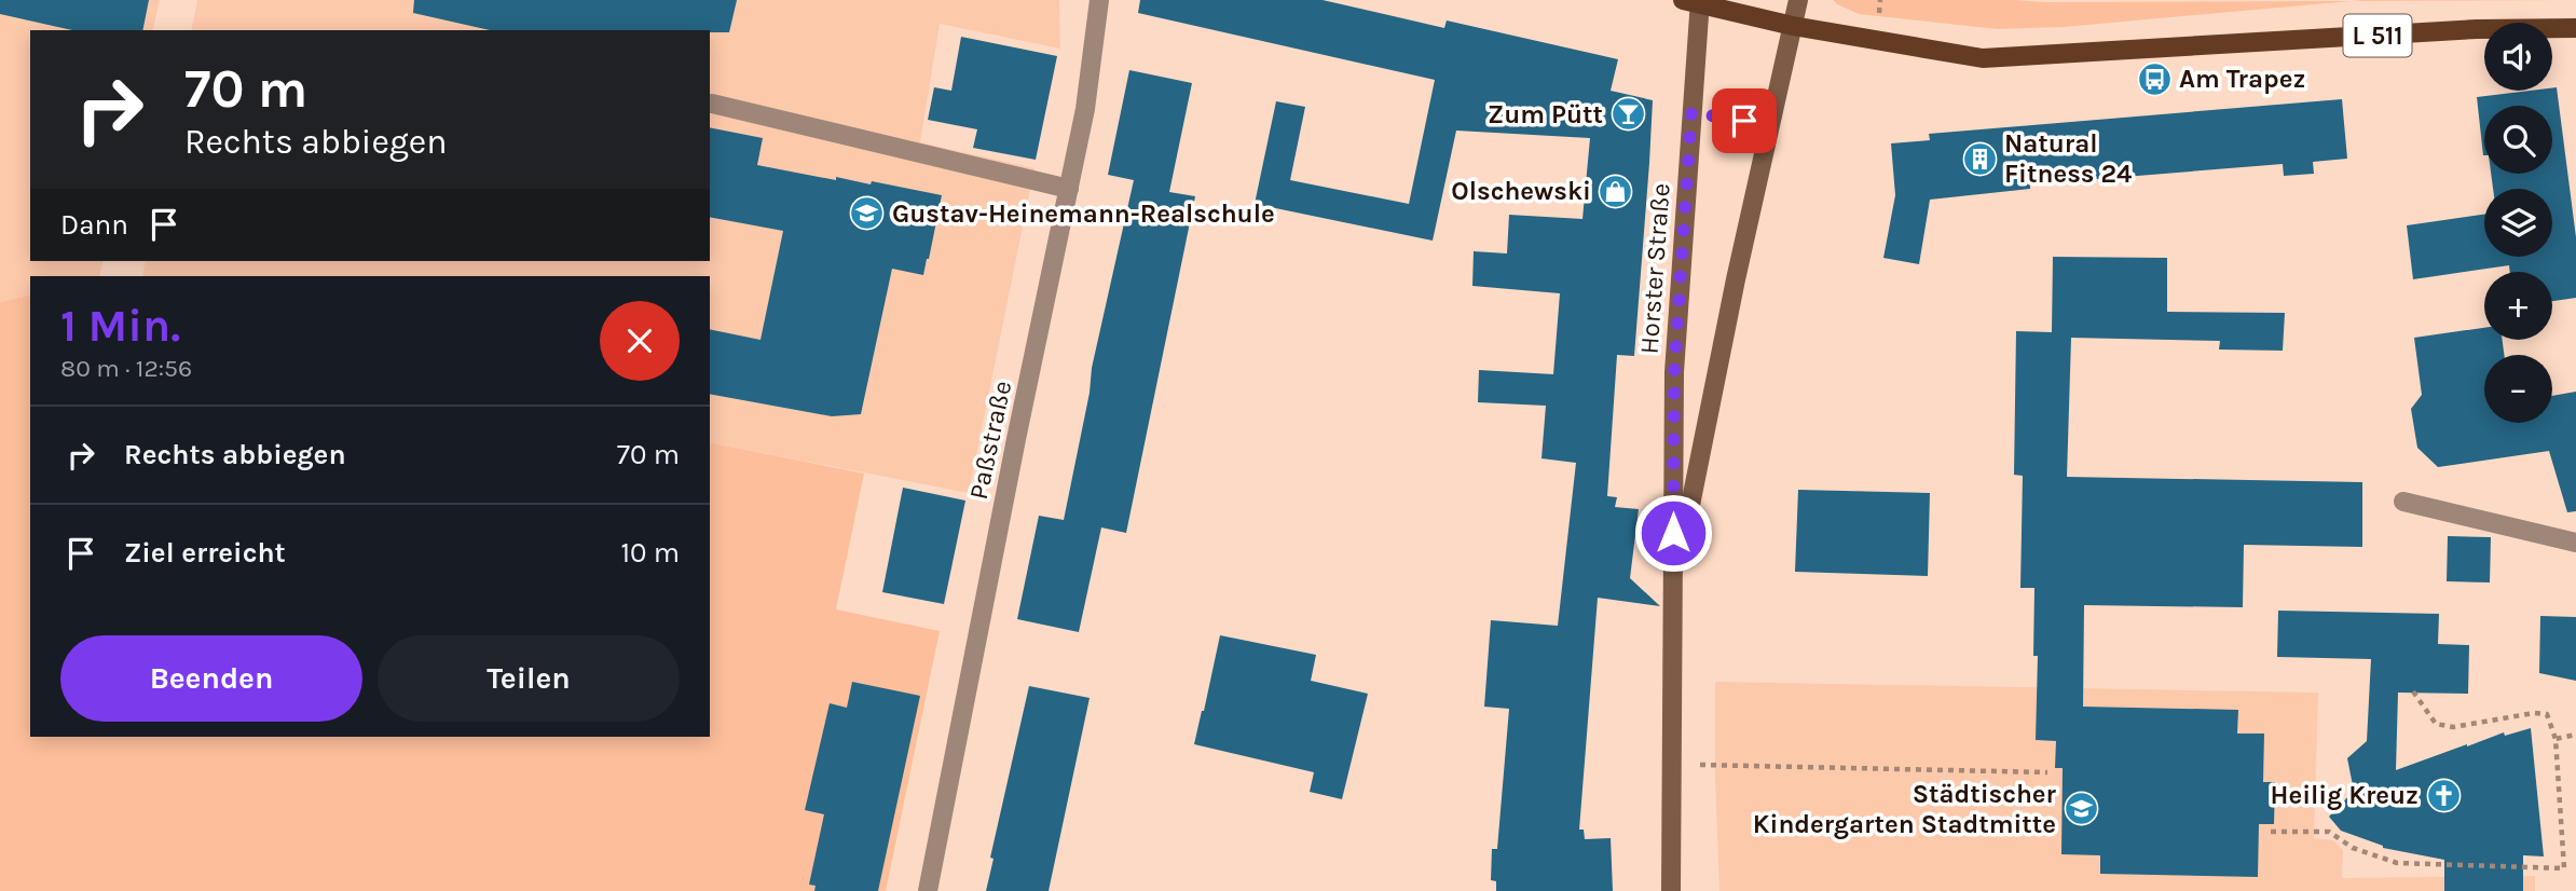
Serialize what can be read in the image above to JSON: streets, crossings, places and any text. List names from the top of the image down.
{
  "streets": {
    "main road": ["L 511", "Horster Straße"],
    "street": ["Paßstraße"]
  },
  "crossings": [
    ["L 511", "Horster Straße"]
  ],
  "places": {
    "bus stop": ["Am Trapez"],
    "bar": ["Zum Pütt"],
    "building": ["Natural Fitness 24"],
    "shop": ["Olschewski"],
    "school or university": ["Gustav-Heinemann-Realschule", "Städtischer Kindergarten Stadtmitte"],
    "church": ["Heilig Kreuz"]
  },
  "page": {
    "map_buttons": ["+", "−"],
    "turn": ["70 m", "Rechts abbiegen"],
    "then": "Dann",
    "heading": ["1 Min.", "80 m · 12:56"],
    "list": [
      {
        "name": "Rechts abbiegen",
        "value": "70 m"
      },
      {
        "name": "Ziel erreicht",
        "value": "10 m"
      }
    ],
    "buttons": ["Beenden", "Teilen"]
  }
}
